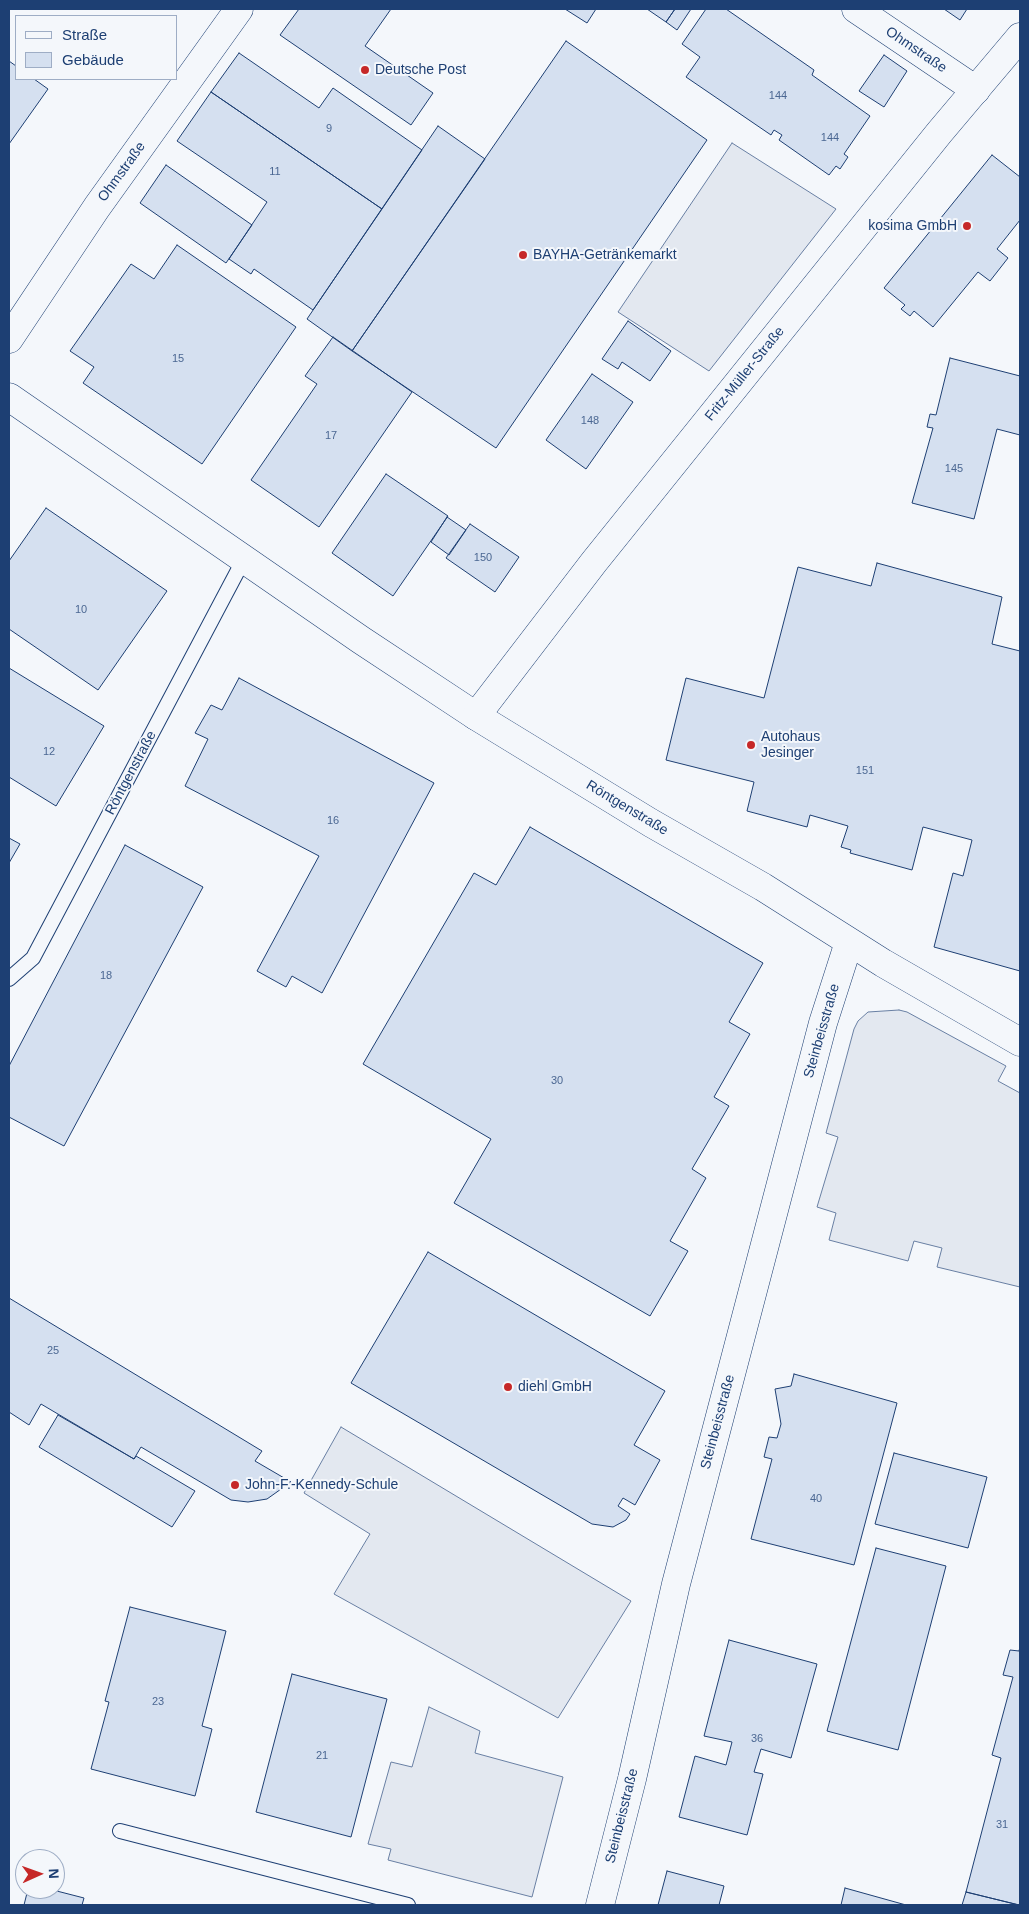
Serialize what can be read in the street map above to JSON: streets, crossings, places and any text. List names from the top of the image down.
{
  "streets": {
    "street": [
      "Ohmstraße",
      "Fritz-Müller-Straße",
      "Röntgenstraße",
      "Steinbeisstraße"
    ]
  },
  "crossings": [
    ["Ohmstraße", "Fritz-Müller-Straße"],
    ["Fritz-Müller-Straße", "Röntgenstraße"],
    ["Röntgenstraße", "Steinbeisstraße"]
  ],
  "places": [
    "Deutsche Post",
    "kosima GmbH",
    "BAYHA-Getränkemarkt",
    "Autohaus Jesinger",
    "diehl GmbH",
    "John-F.-Kennedy-Schule"
  ],
  "house_numbers": [
    "144",
    "9",
    "144",
    "11",
    "15",
    "148",
    "17",
    "145",
    "150",
    "10",
    "12",
    "151",
    "16",
    "18",
    "30",
    "25",
    "40",
    "23",
    "36",
    "21",
    "31"
  ],
  "legend": ["Straße", "Gebäude"],
  "north": "right"
}
